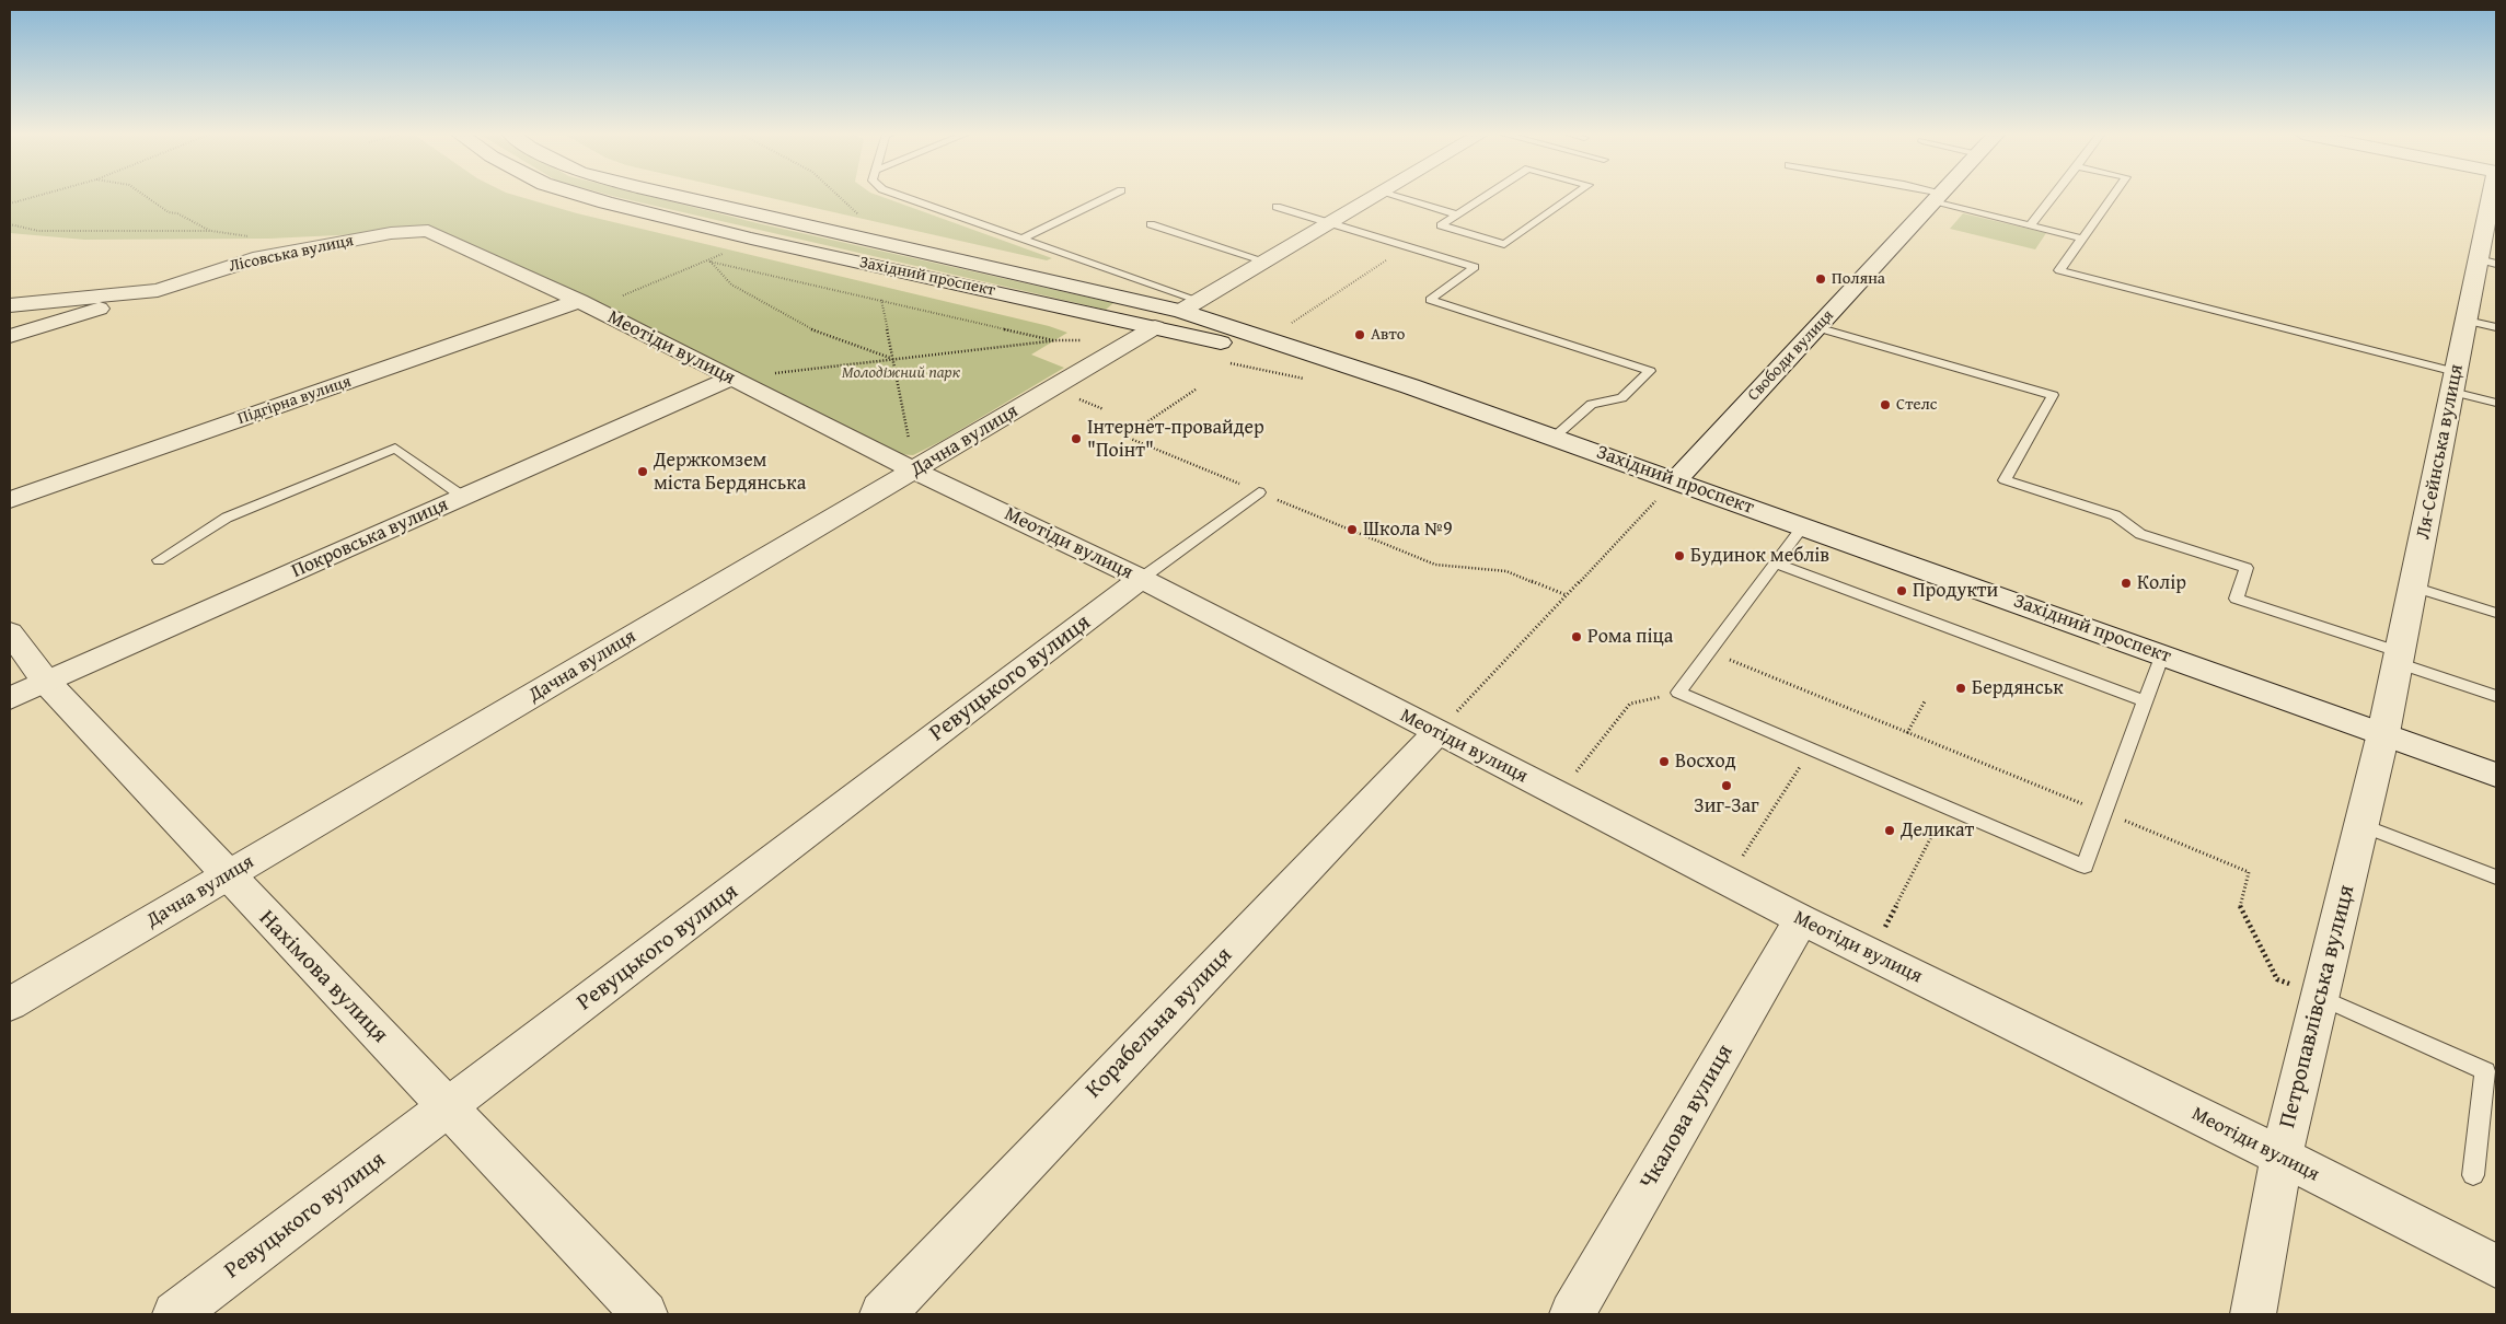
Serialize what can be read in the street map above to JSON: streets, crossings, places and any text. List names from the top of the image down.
{
  "streets": {
    "street": [
      "Лісовська вулиця",
      "Західний проспект",
      "Меотіди вулиця",
      "Свободи вулиця",
      "Підгірна вулиця",
      "Дачна вулиця",
      "Ля-Сейнська вулиця",
      "Покровська вулиця",
      "Ревуцького вулиця",
      "Нахімова вулиця",
      "Петропавлівська вулиця",
      "Корабельна вулиця",
      "Чкалова вулиця"
    ]
  },
  "crossings": [
    ["Лісовська вулиця", "Меотіди вулиця"],
    ["Західний проспект", "Свободи вулиця"],
    ["Західний проспект", "Дачна вулиця"],
    ["Західний проспект", "Ля-Сейнська вулиця"],
    ["Західний проспект", "Петропавлівська вулиця"],
    ["Меотіди вулиця", "Підгірна вулиця"],
    ["Меотіди вулиця", "Дачна вулиця"],
    ["Меотіди вулиця", "Покровська вулиця"],
    ["Меотіди вулиця", "Ревуцького вулиця"],
    ["Меотіди вулиця", "Петропавлівська вулиця"],
    ["Меотіди вулиця", "Корабельна вулиця"],
    ["Меотіди вулиця", "Чкалова вулиця"],
    ["Дачна вулиця", "Нахімова вулиця"],
    ["Ля-Сейнська вулиця", "Петропавлівська вулиця"],
    ["Покровська вулиця", "Нахімова вулиця"],
    ["Ревуцького вулиця", "Нахімова вулиця"]
  ],
  "parks": ["Молодіжний парк"],
  "places": [
    "Поляна",
    "Авто",
    "Стелс",
    "Інтернет-провайдер \"Поінт\"",
    "Держкомзем міста Бердянська",
    "Школа №9",
    "Будинок меблів",
    "Колір",
    "Продукти",
    "Рома піца",
    "Бердянськ",
    "Восход",
    "Зиг-Заг",
    "Деликат"
  ]
}
